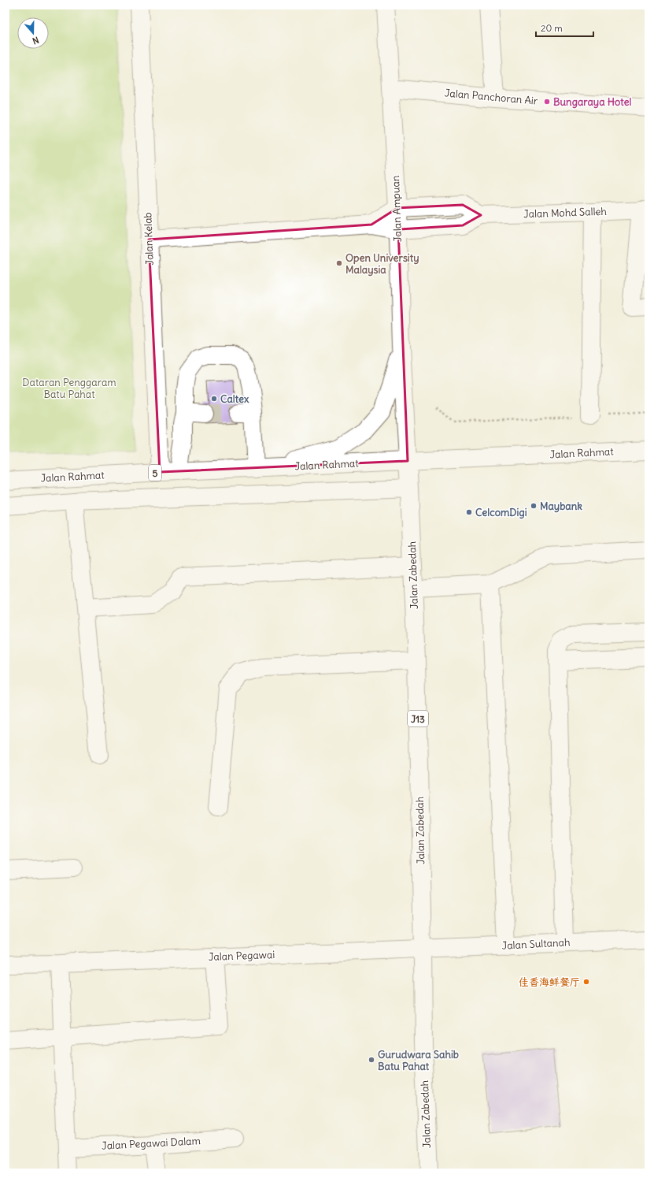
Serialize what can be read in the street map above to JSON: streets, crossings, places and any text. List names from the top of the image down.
{
  "streets": {
    "street": [
      "Jalan Panchoran Air",
      "Jalan Ampuan",
      "Jalan Mohd Salleh",
      "Jalan Kelab",
      "Jalan Rahmat",
      "5",
      "Jalan Zabedah",
      "J13",
      "Jalan Sultanah",
      "Jalan Pegawai",
      "Jalan Pegawai Dalam"
    ]
  },
  "crossings": [
    ["Jalan Panchoran Air", "Jalan Ampuan"],
    ["Jalan Ampuan", "Jalan Rahmat"],
    ["Jalan Ampuan", "Jalan Zabedah"],
    ["Jalan Kelab", "Jalan Rahmat"],
    ["Jalan Zabedah", "Jalan Sultanah"],
    ["Jalan Zabedah", "Jalan Pegawai"],
    ["Jalan Sultanah", "Jalan Pegawai"]
  ],
  "parks": ["Dataran Penggaram Batu Pahat"],
  "places": [
    "Bungaraya Hotel",
    "Open University Malaysia",
    "Caltex",
    "Maybank",
    "CelcomDigi",
    "佳香海鲜餐厅",
    "Gurudwara Sahib Batu Pahat"
  ],
  "scale_bar": "20 m",
  "north": "bottom"
}
